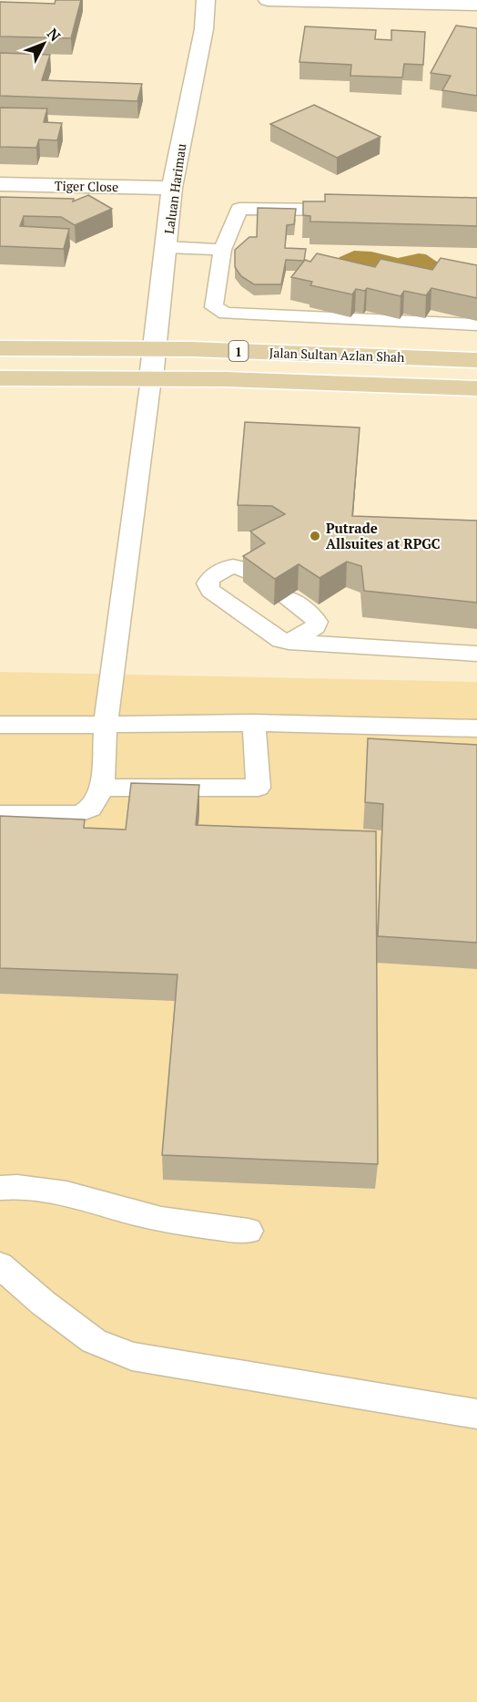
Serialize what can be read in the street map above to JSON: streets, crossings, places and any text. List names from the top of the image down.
{
  "streets": {
    "main road": ["1", "Jalan Sultan Azlan Shah"],
    "street": ["Tiger Close", "Laluan Harimau"]
  },
  "crossings": [
    ["Tiger Close", "Laluan Harimau"],
    ["Laluan Harimau", "1"],
    ["Laluan Harimau", "Jalan Sultan Azlan Shah"]
  ],
  "places": ["Putrade Allsuites at RPGC"],
  "north": "top right"
}
